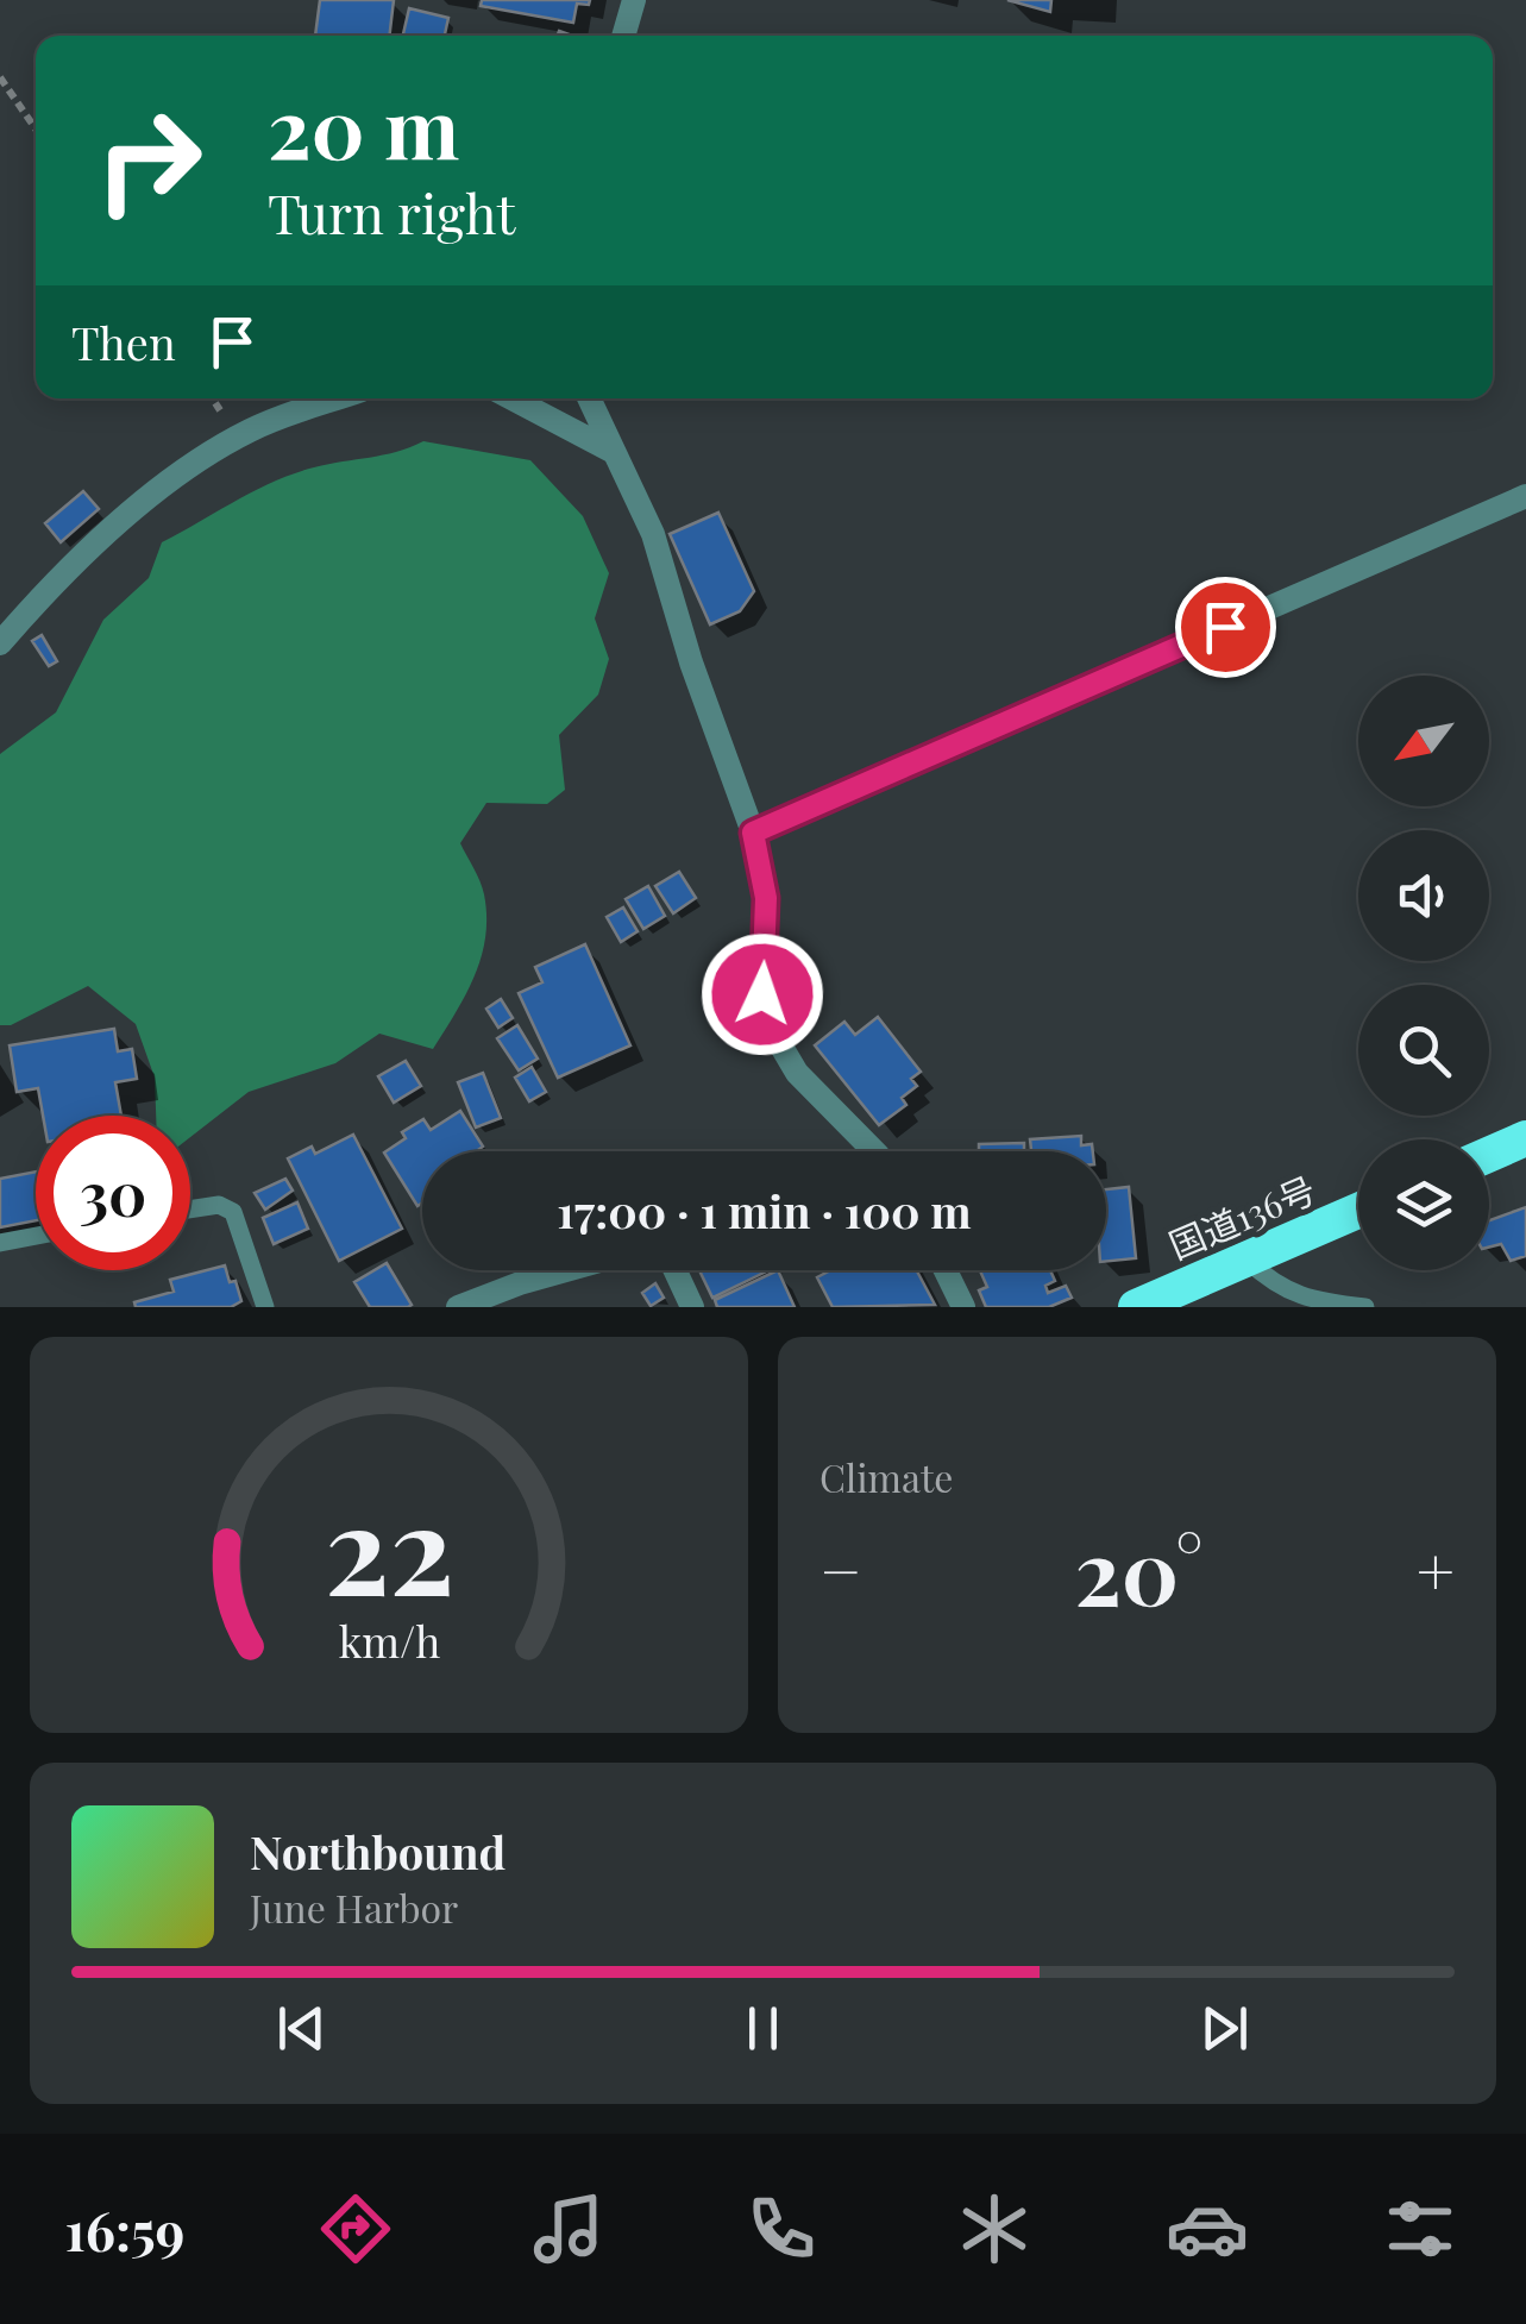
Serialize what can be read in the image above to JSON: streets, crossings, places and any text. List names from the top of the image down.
{
  "streets": {
    "highway": ["国道136号"]
  },
  "north": "bottom left",
  "page": {
    "turn": ["20 m", "Turn right"],
    "then": "Then",
    "limit": "30",
    "trip": "17:00 · 1 min · 100 m",
    "tile": "Climate",
    "heat": ["−", "20°", "+"],
    "song": ["Northbound", "June Harbor"],
    "tabs": "16:59",
    "gauge": ["22", "km/h"]
  }
}
